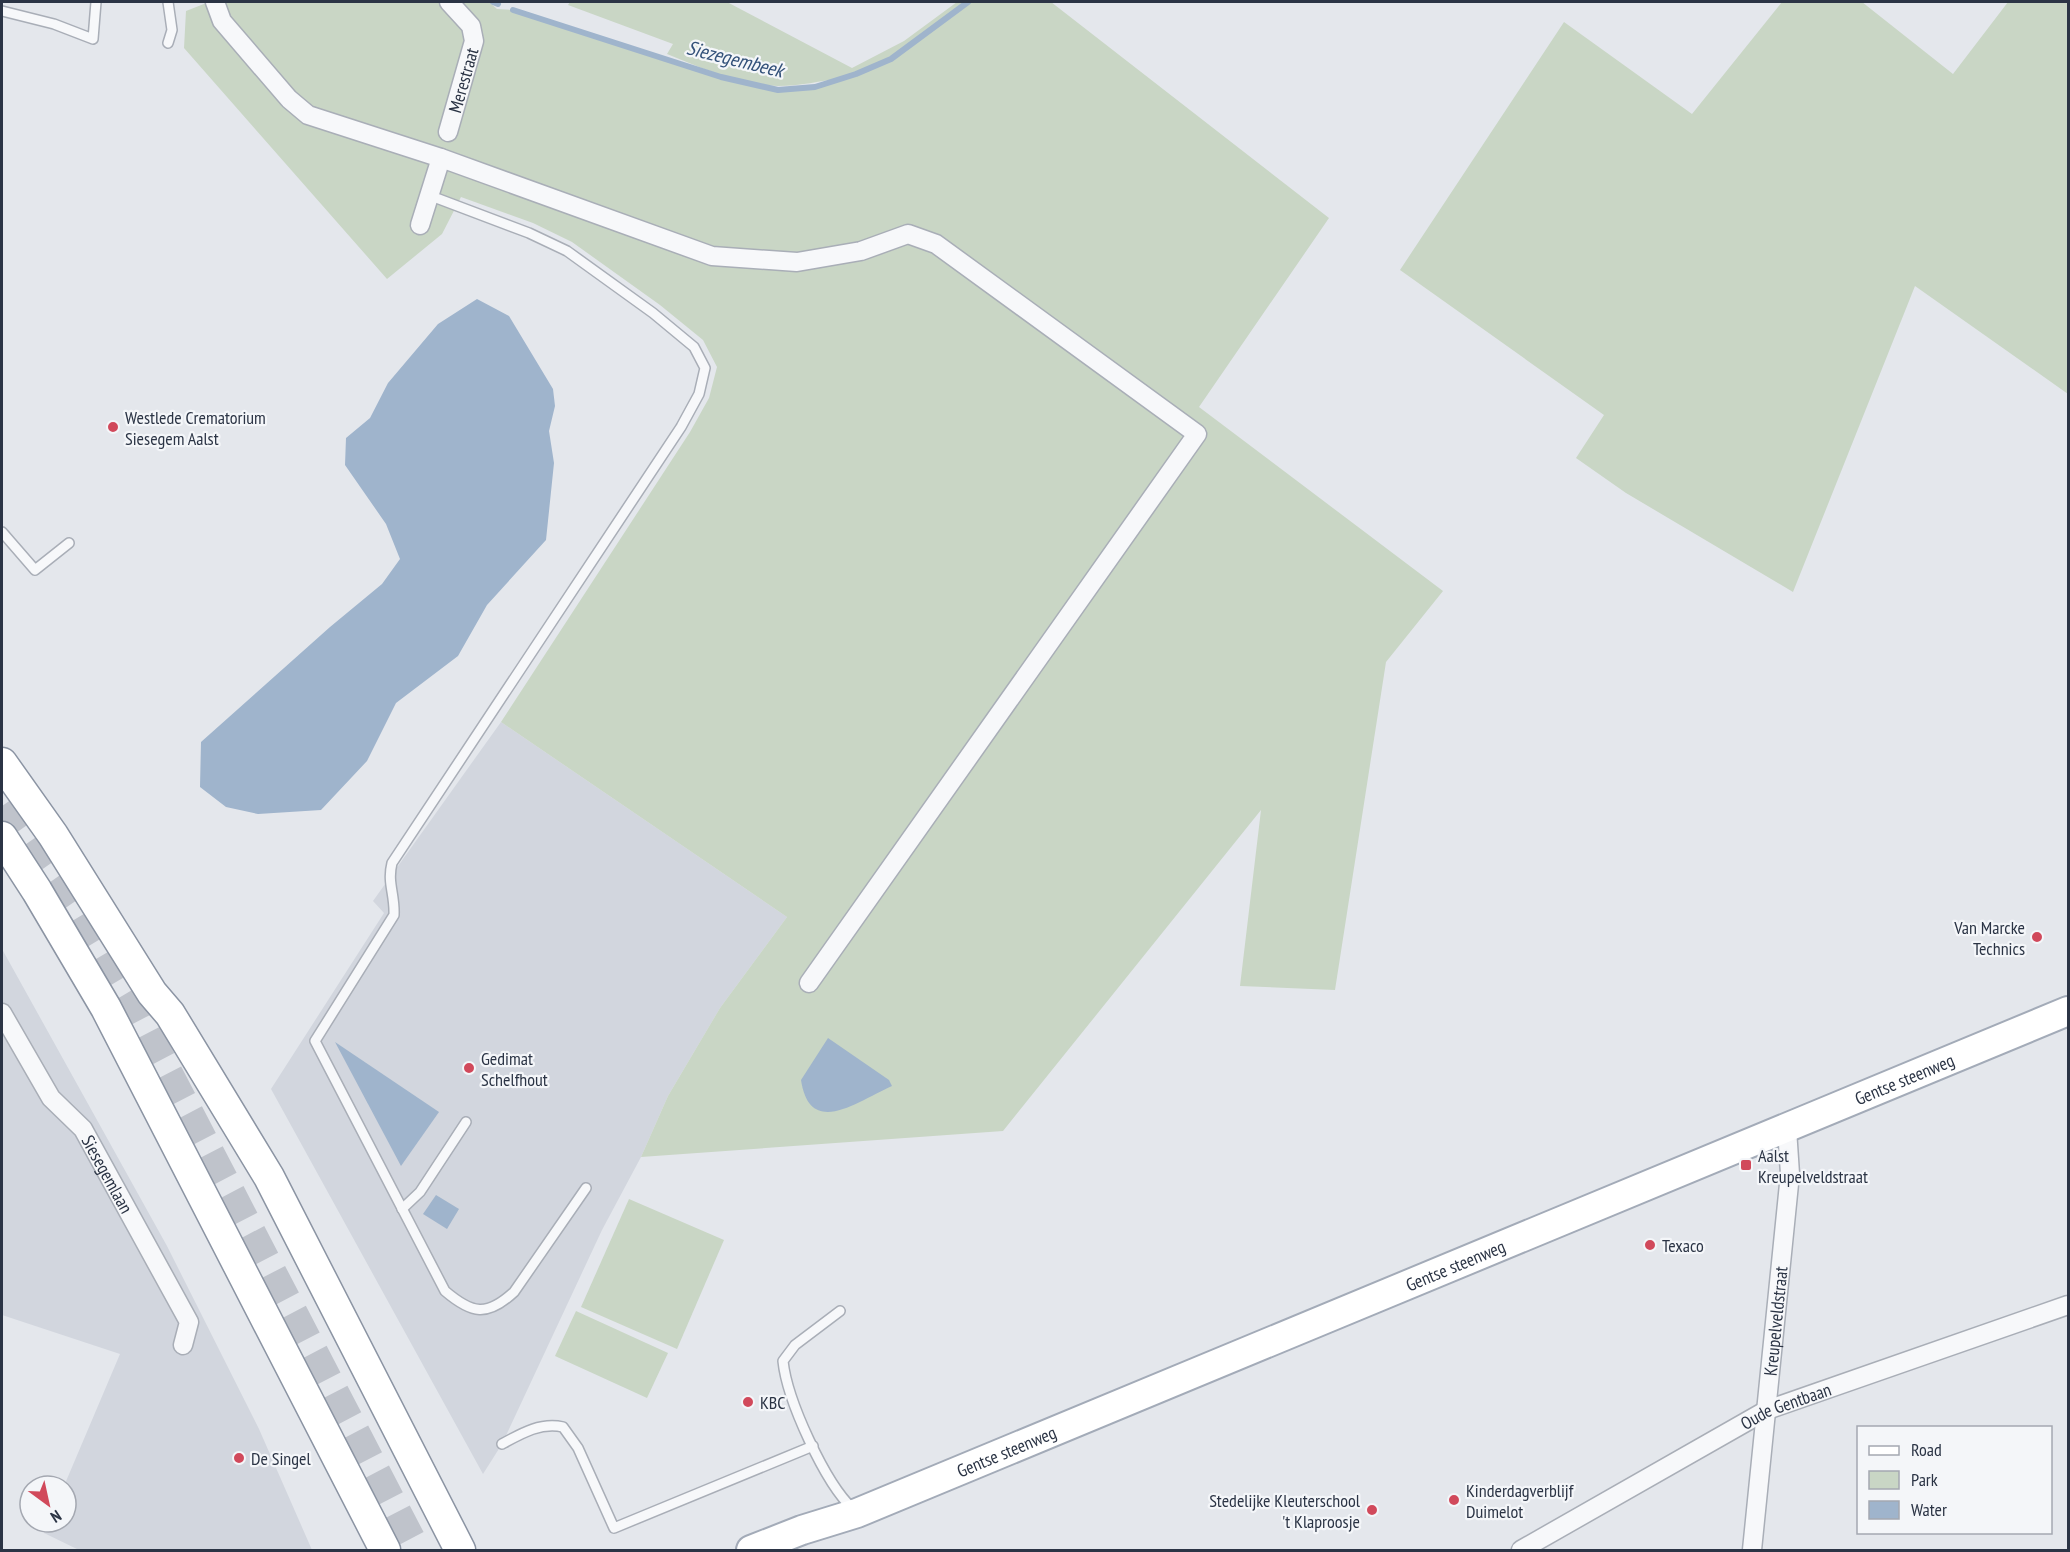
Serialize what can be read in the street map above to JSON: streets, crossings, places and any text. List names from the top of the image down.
{
  "streets": {
    "main road": ["Gentse steenweg"],
    "street": [
      "Merestraat",
      "Siesegemlaan",
      "Kreupelveldstraat",
      "Oude Gentbaan"
    ]
  },
  "crossings": [
    ["Gentse steenweg", "Kreupelveldstraat"],
    ["Kreupelveldstraat", "Oude Gentbaan"]
  ],
  "water": ["Siezegembeek"],
  "places": {
    "other": [
      "Westlede Crematorium Siesegem Aalst",
      "Van Marcke Technics",
      "Gedimat Schelfhout",
      "Texaco",
      "KBC",
      "De Singel",
      "Kinderdagverblijf Duimelot",
      "Stedelijke Kleuterschool 't Klaproosje"
    ],
    "transit": ["Aalst Kreupelveldstraat"]
  },
  "legend": ["Road", "Park", "Water"],
  "north": "bottom right"
}
